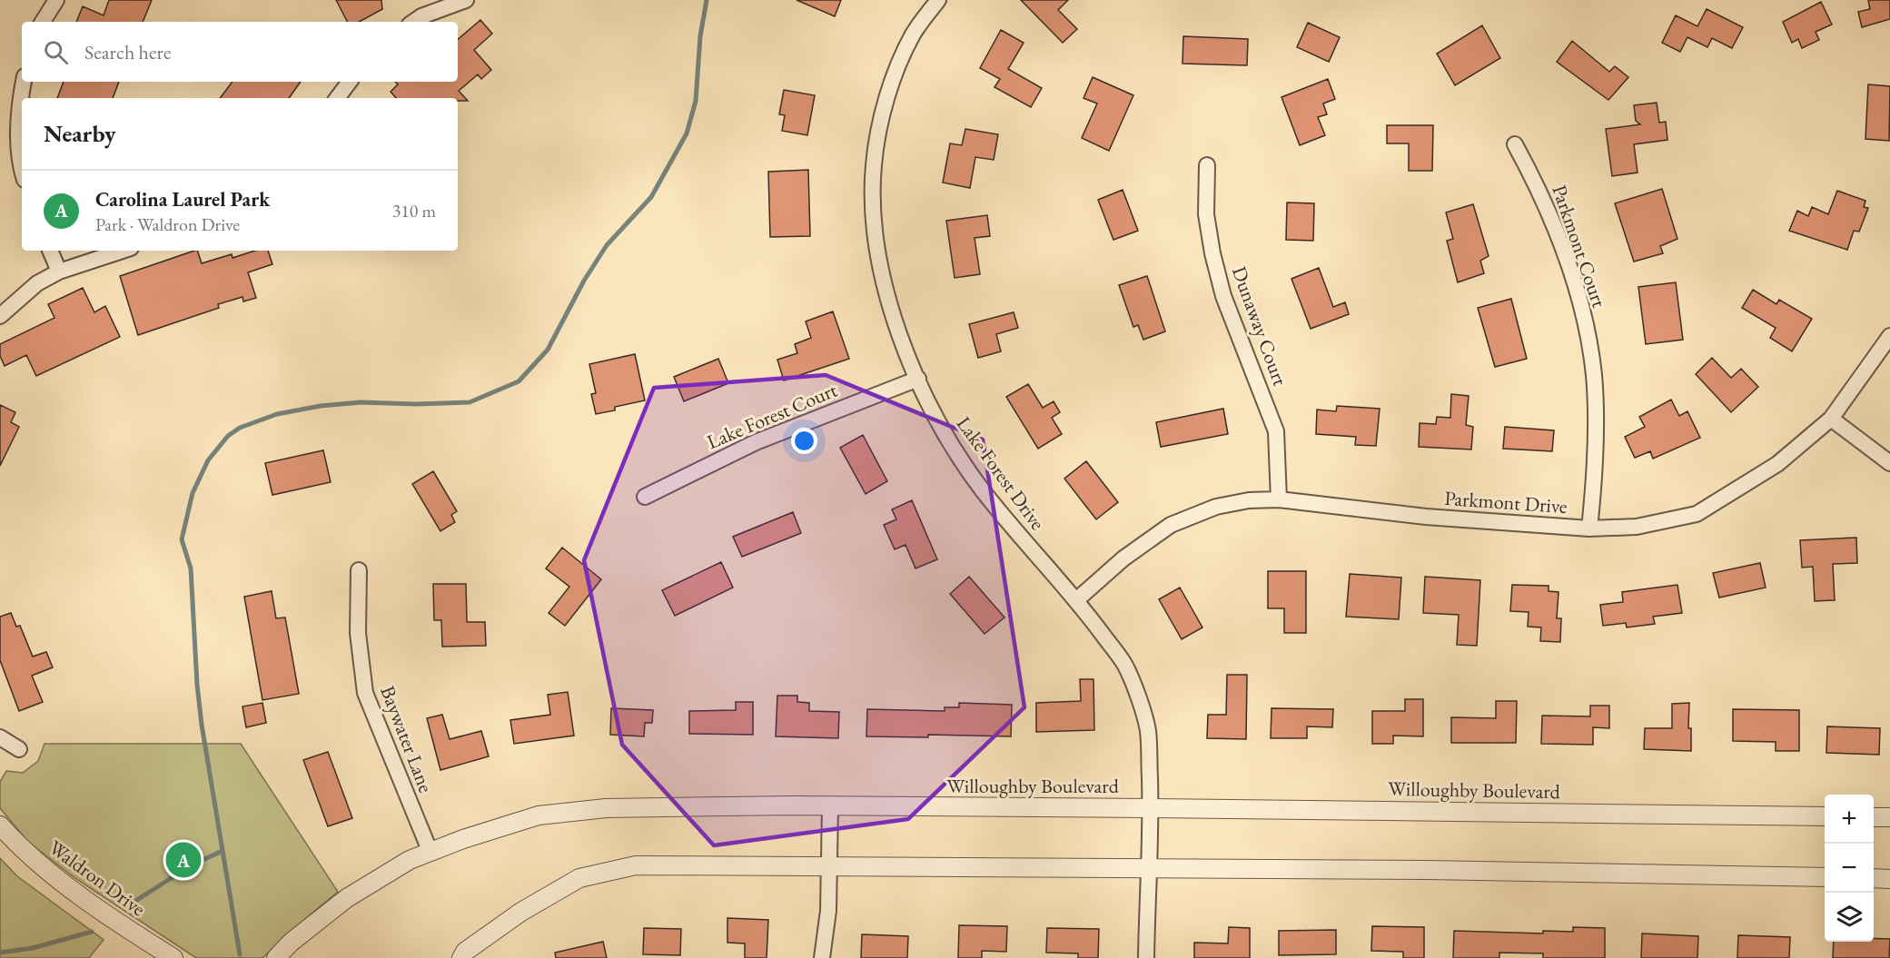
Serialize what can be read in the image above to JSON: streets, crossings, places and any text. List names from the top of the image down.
{
  "streets": {
    "street": [
      "Parkmont Court",
      "Dunaway Court",
      "Lake Forest Court",
      "Lake Forest Drive",
      "Parkmont Drive",
      "Baywater Lane",
      "Willoughby Boulevard",
      "Waldron Drive"
    ]
  },
  "crossings": [
    ["Parkmont Court", "Parkmont Drive"],
    ["Dunaway Court", "Parkmont Drive"],
    ["Lake Forest Court", "Lake Forest Drive"],
    ["Lake Forest Drive", "Parkmont Drive"],
    ["Lake Forest Drive", "Willoughby Boulevard"],
    ["Baywater Lane", "Willoughby Boulevard"]
  ],
  "page": {
    "search": "Search here",
    "heading": "Nearby",
    "list": [
      {
        "mark": "A",
        "name": "Carolina Laurel Park",
        "note": "Park · Waldron Drive",
        "value": "310 m"
      }
    ],
    "map_buttons": ["+", "−"],
    "pins": "A"
  }
}
